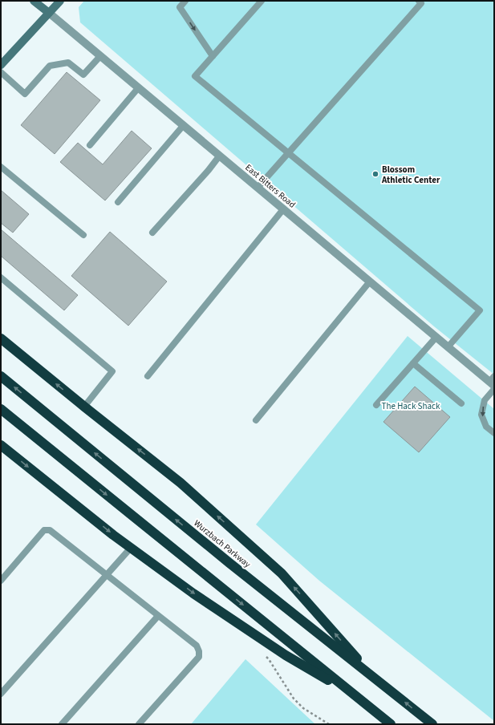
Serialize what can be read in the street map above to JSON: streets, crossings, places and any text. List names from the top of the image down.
{
  "streets": {
    "highway": ["Wurzbach Parkway"],
    "main road": ["East Bitters Road"]
  },
  "parks": ["The Hack Shack"],
  "places": ["Blossom Athletic Center"]
}
